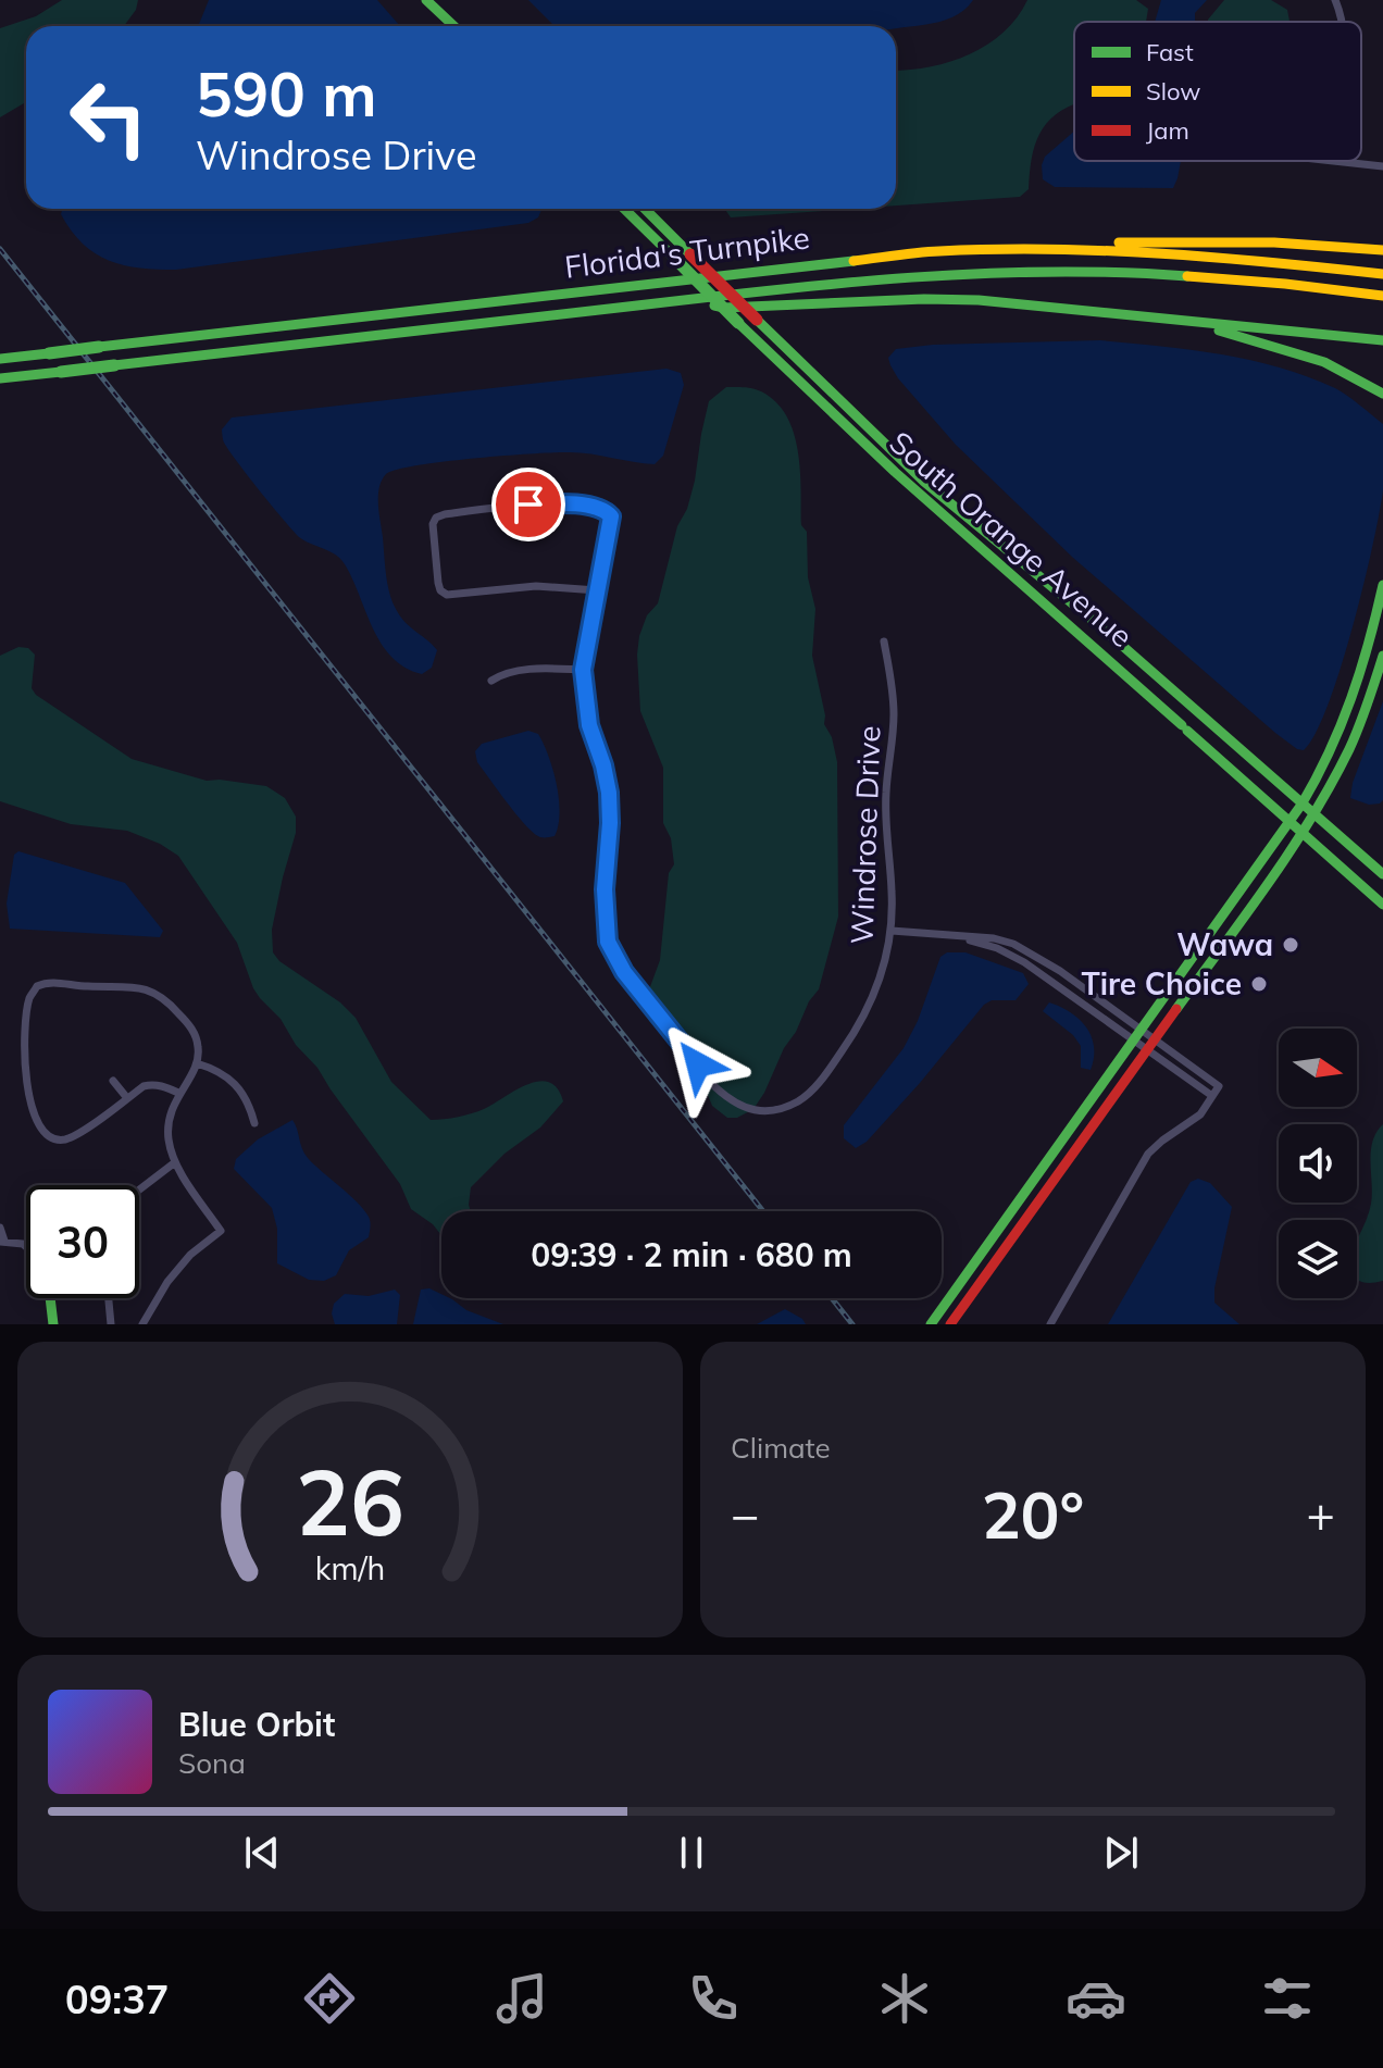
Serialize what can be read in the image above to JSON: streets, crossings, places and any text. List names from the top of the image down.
{
  "streets": {
    "main road": ["Florida's Turnpike", "South Orange Avenue"],
    "street": ["Windrose Drive"]
  },
  "places": ["Wawa", "Tire Choice"],
  "legend": ["Fast", "Slow", "Jam"],
  "north": "right",
  "page": {
    "turn": ["590 m", "Windrose Drive"],
    "limit": "30",
    "trip": "09:39 · 2 min · 680 m",
    "tile": "Climate",
    "heat": ["−", "20°", "+"],
    "song": ["Blue Orbit", "Sona"],
    "tabs": "09:37",
    "gauge": ["26", "km/h"]
  }
}
